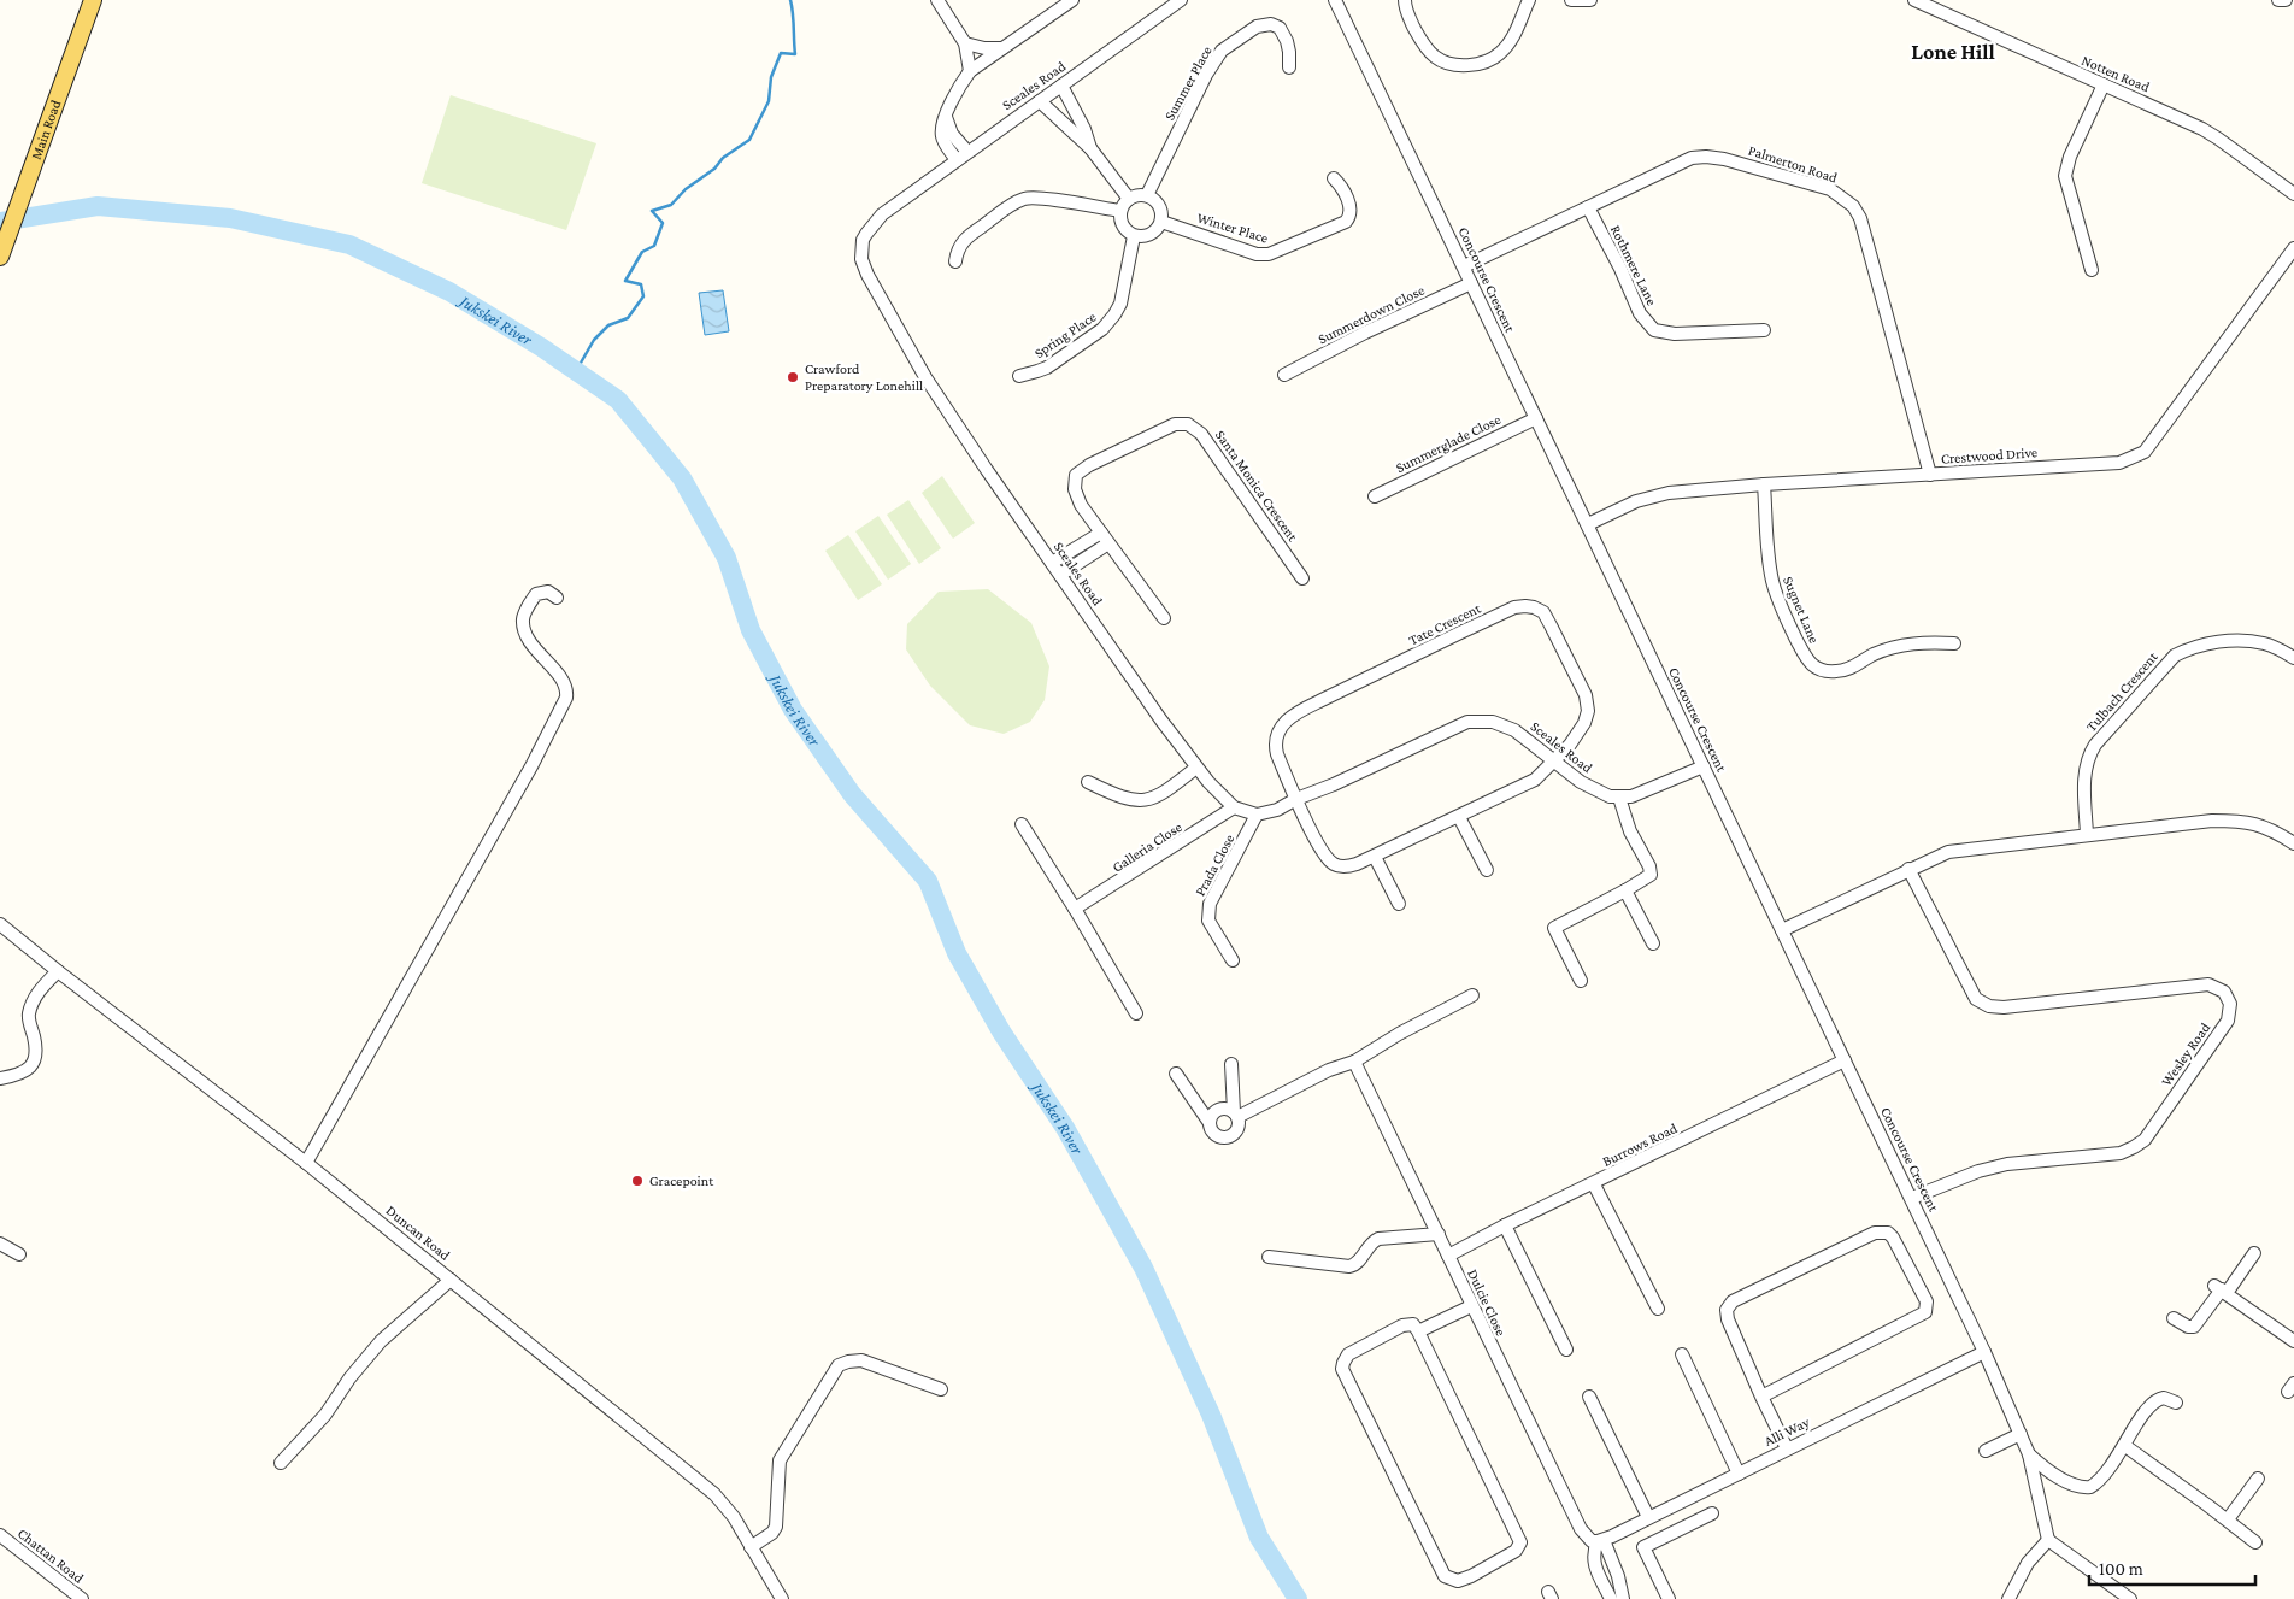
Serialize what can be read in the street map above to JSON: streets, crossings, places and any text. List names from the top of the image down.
{
  "streets": {
    "main road": ["Main Road"],
    "street": [
      "Notten Road",
      "Summer Place",
      "Sceales Road",
      "Palmerton Road",
      "Winter Place",
      "Rothmere Lane",
      "Concourse Crescent",
      "Summerdown Close",
      "Spring Place",
      "Summerglade Close",
      "Crestwood Drive",
      "Santa Monica Crescent",
      "Sugnet Lane",
      "Tate Crescent",
      "Tulbach Crescent",
      "Galleria Close",
      "Prada Close",
      "Wesley Road",
      "Burrows Road",
      "Duncan Road",
      "Dulcie Close",
      "Alli Way",
      "Chattan Road"
    ]
  },
  "crossings": [
    ["Summer Place", "Winter Place"],
    ["Summer Place", "Spring Place"],
    ["Sceales Road", "Tate Crescent"],
    ["Sceales Road", "Galleria Close"],
    ["Sceales Road", "Prada Close"],
    ["Palmerton Road", "Rothmere Lane"],
    ["Palmerton Road", "Concourse Crescent"],
    ["Palmerton Road", "Crestwood Drive"],
    ["Winter Place", "Spring Place"],
    ["Concourse Crescent", "Summerdown Close"],
    ["Concourse Crescent", "Summerglade Close"],
    ["Concourse Crescent", "Crestwood Drive"],
    ["Concourse Crescent", "Wesley Road"],
    ["Concourse Crescent", "Burrows Road"],
    ["Concourse Crescent", "Alli Way"],
    ["Crestwood Drive", "Sugnet Lane"],
    ["Burrows Road", "Dulcie Close"],
    ["Dulcie Close", "Alli Way"]
  ],
  "districts": ["Lone Hill"],
  "water": ["Jukskei River"],
  "places": ["Crawford Preparatory Lonehill", "Gracepoint"],
  "scale_bar": "100 m"
}
